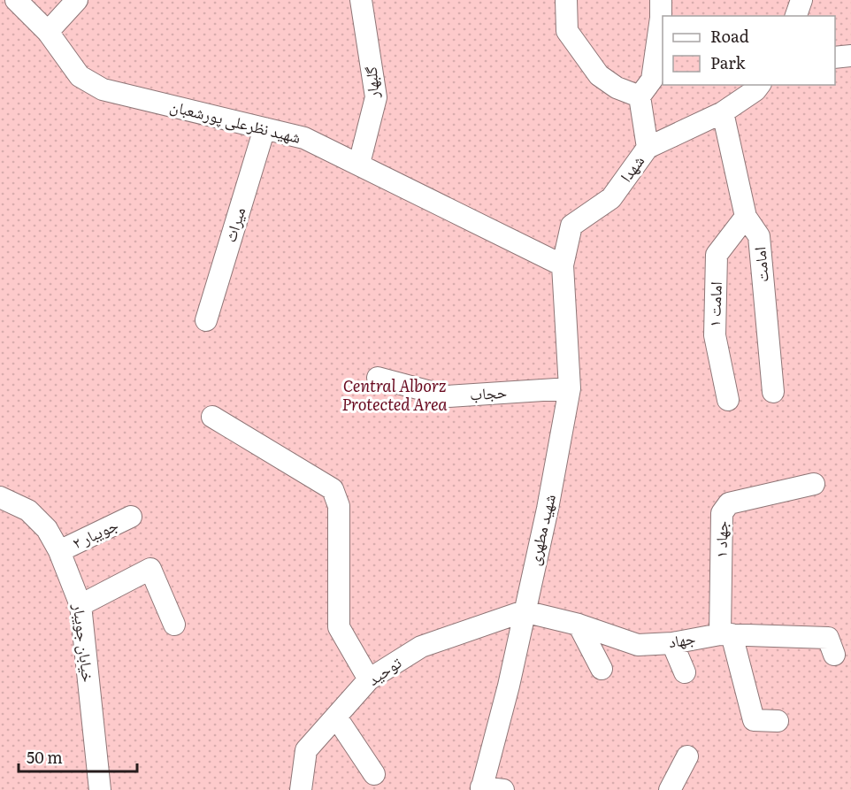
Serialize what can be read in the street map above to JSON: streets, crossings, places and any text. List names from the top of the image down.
{
  "streets": {
    "street": [
      "گلبهار",
      "شهید نظرعلی پورشعبان",
      "شهدا",
      "میراث",
      "امامت",
      "امامت ۱",
      "حجاب",
      "شهید مطهری",
      "جویبار ۲",
      "جهاد ۱",
      "جهاد",
      "خیابان جویبار",
      "توحید"
    ]
  },
  "crossings": [
    ["گلبهار", "شهید نظرعلی پورشعبان"],
    ["شهید نظرعلی پورشعبان", "شهدا"],
    ["شهید نظرعلی پورشعبان", "میراث"],
    ["شهید نظرعلی پورشعبان", "شهید مطهری"],
    ["شهدا", "امامت"],
    ["شهدا", "شهید مطهری"],
    ["امامت", "امامت ۱"],
    ["حجاب", "شهید مطهری"],
    ["شهید مطهری", "جهاد"],
    ["شهید مطهری", "توحید"],
    ["جویبار ۲", "خیابان جویبار"],
    ["جهاد ۱", "جهاد"],
    ["جهاد", "توحید"]
  ],
  "parks": ["Central Alborz Protected Area"],
  "legend": ["Road", "Park"],
  "scale_bar": "50 m"
}
